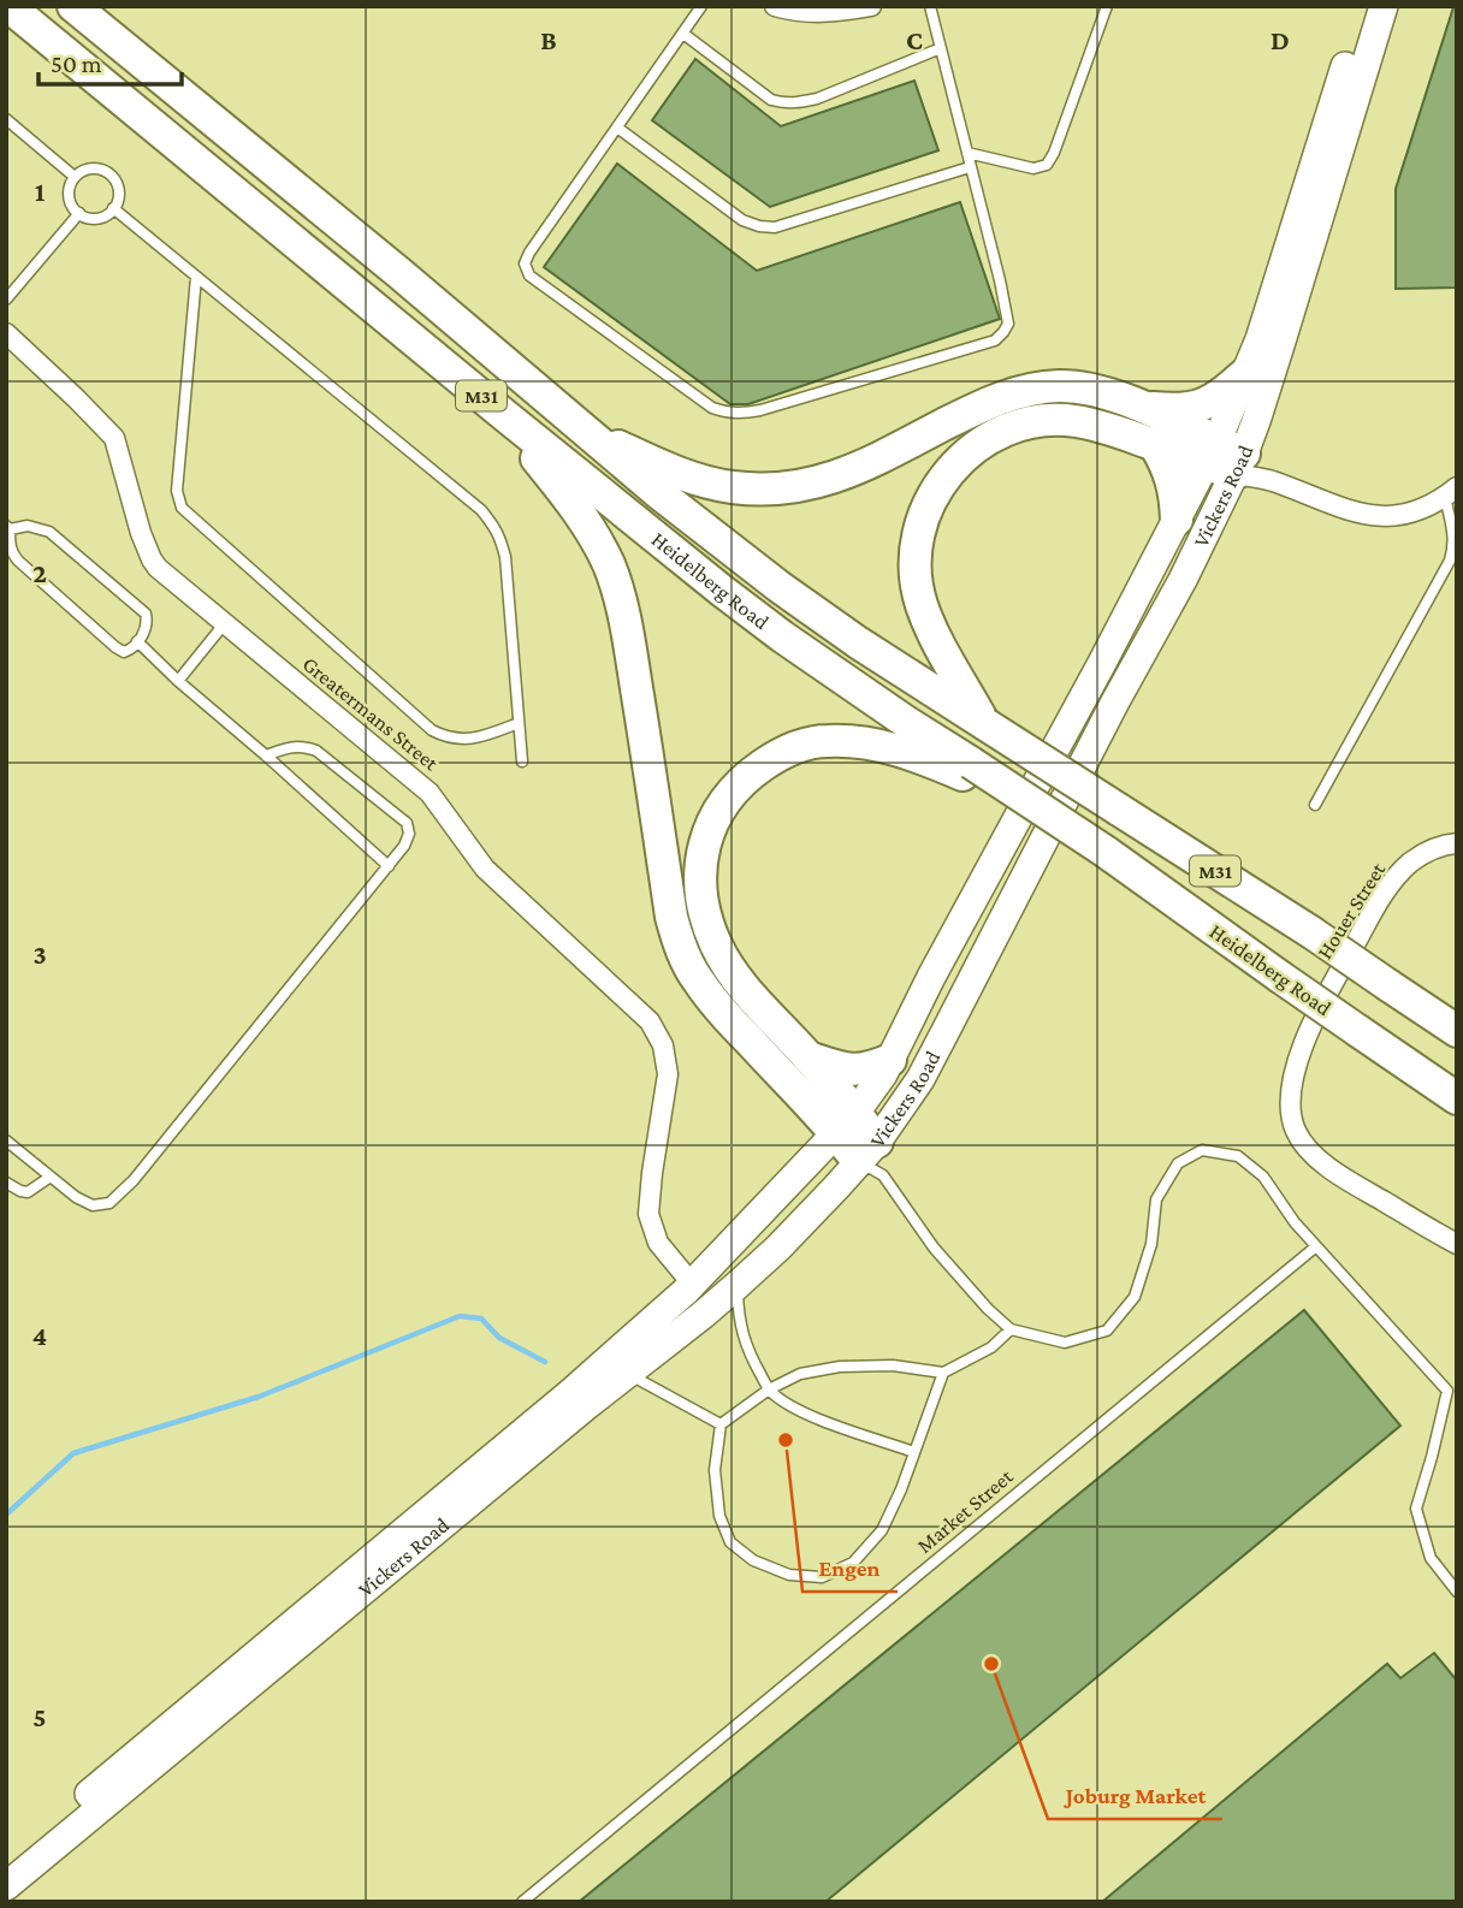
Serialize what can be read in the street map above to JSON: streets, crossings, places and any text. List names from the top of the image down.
{
  "streets": {
    "main road": ["M31", "Vickers Road", "Heidelberg Road"],
    "street": ["Greatermans Street", "Houer Street"],
    "lane": ["Market Street"]
  },
  "crossings": [
    ["Vickers Road", "Greatermans Street"]
  ],
  "places": ["Engen", "Joburg Market"],
  "scale_bar": "50 m",
  "grid": {
    "columns": ["B", "C", "D"],
    "rows": [
      "1",
      "2",
      "3",
      "4",
      "5"
    ]
  }
}
